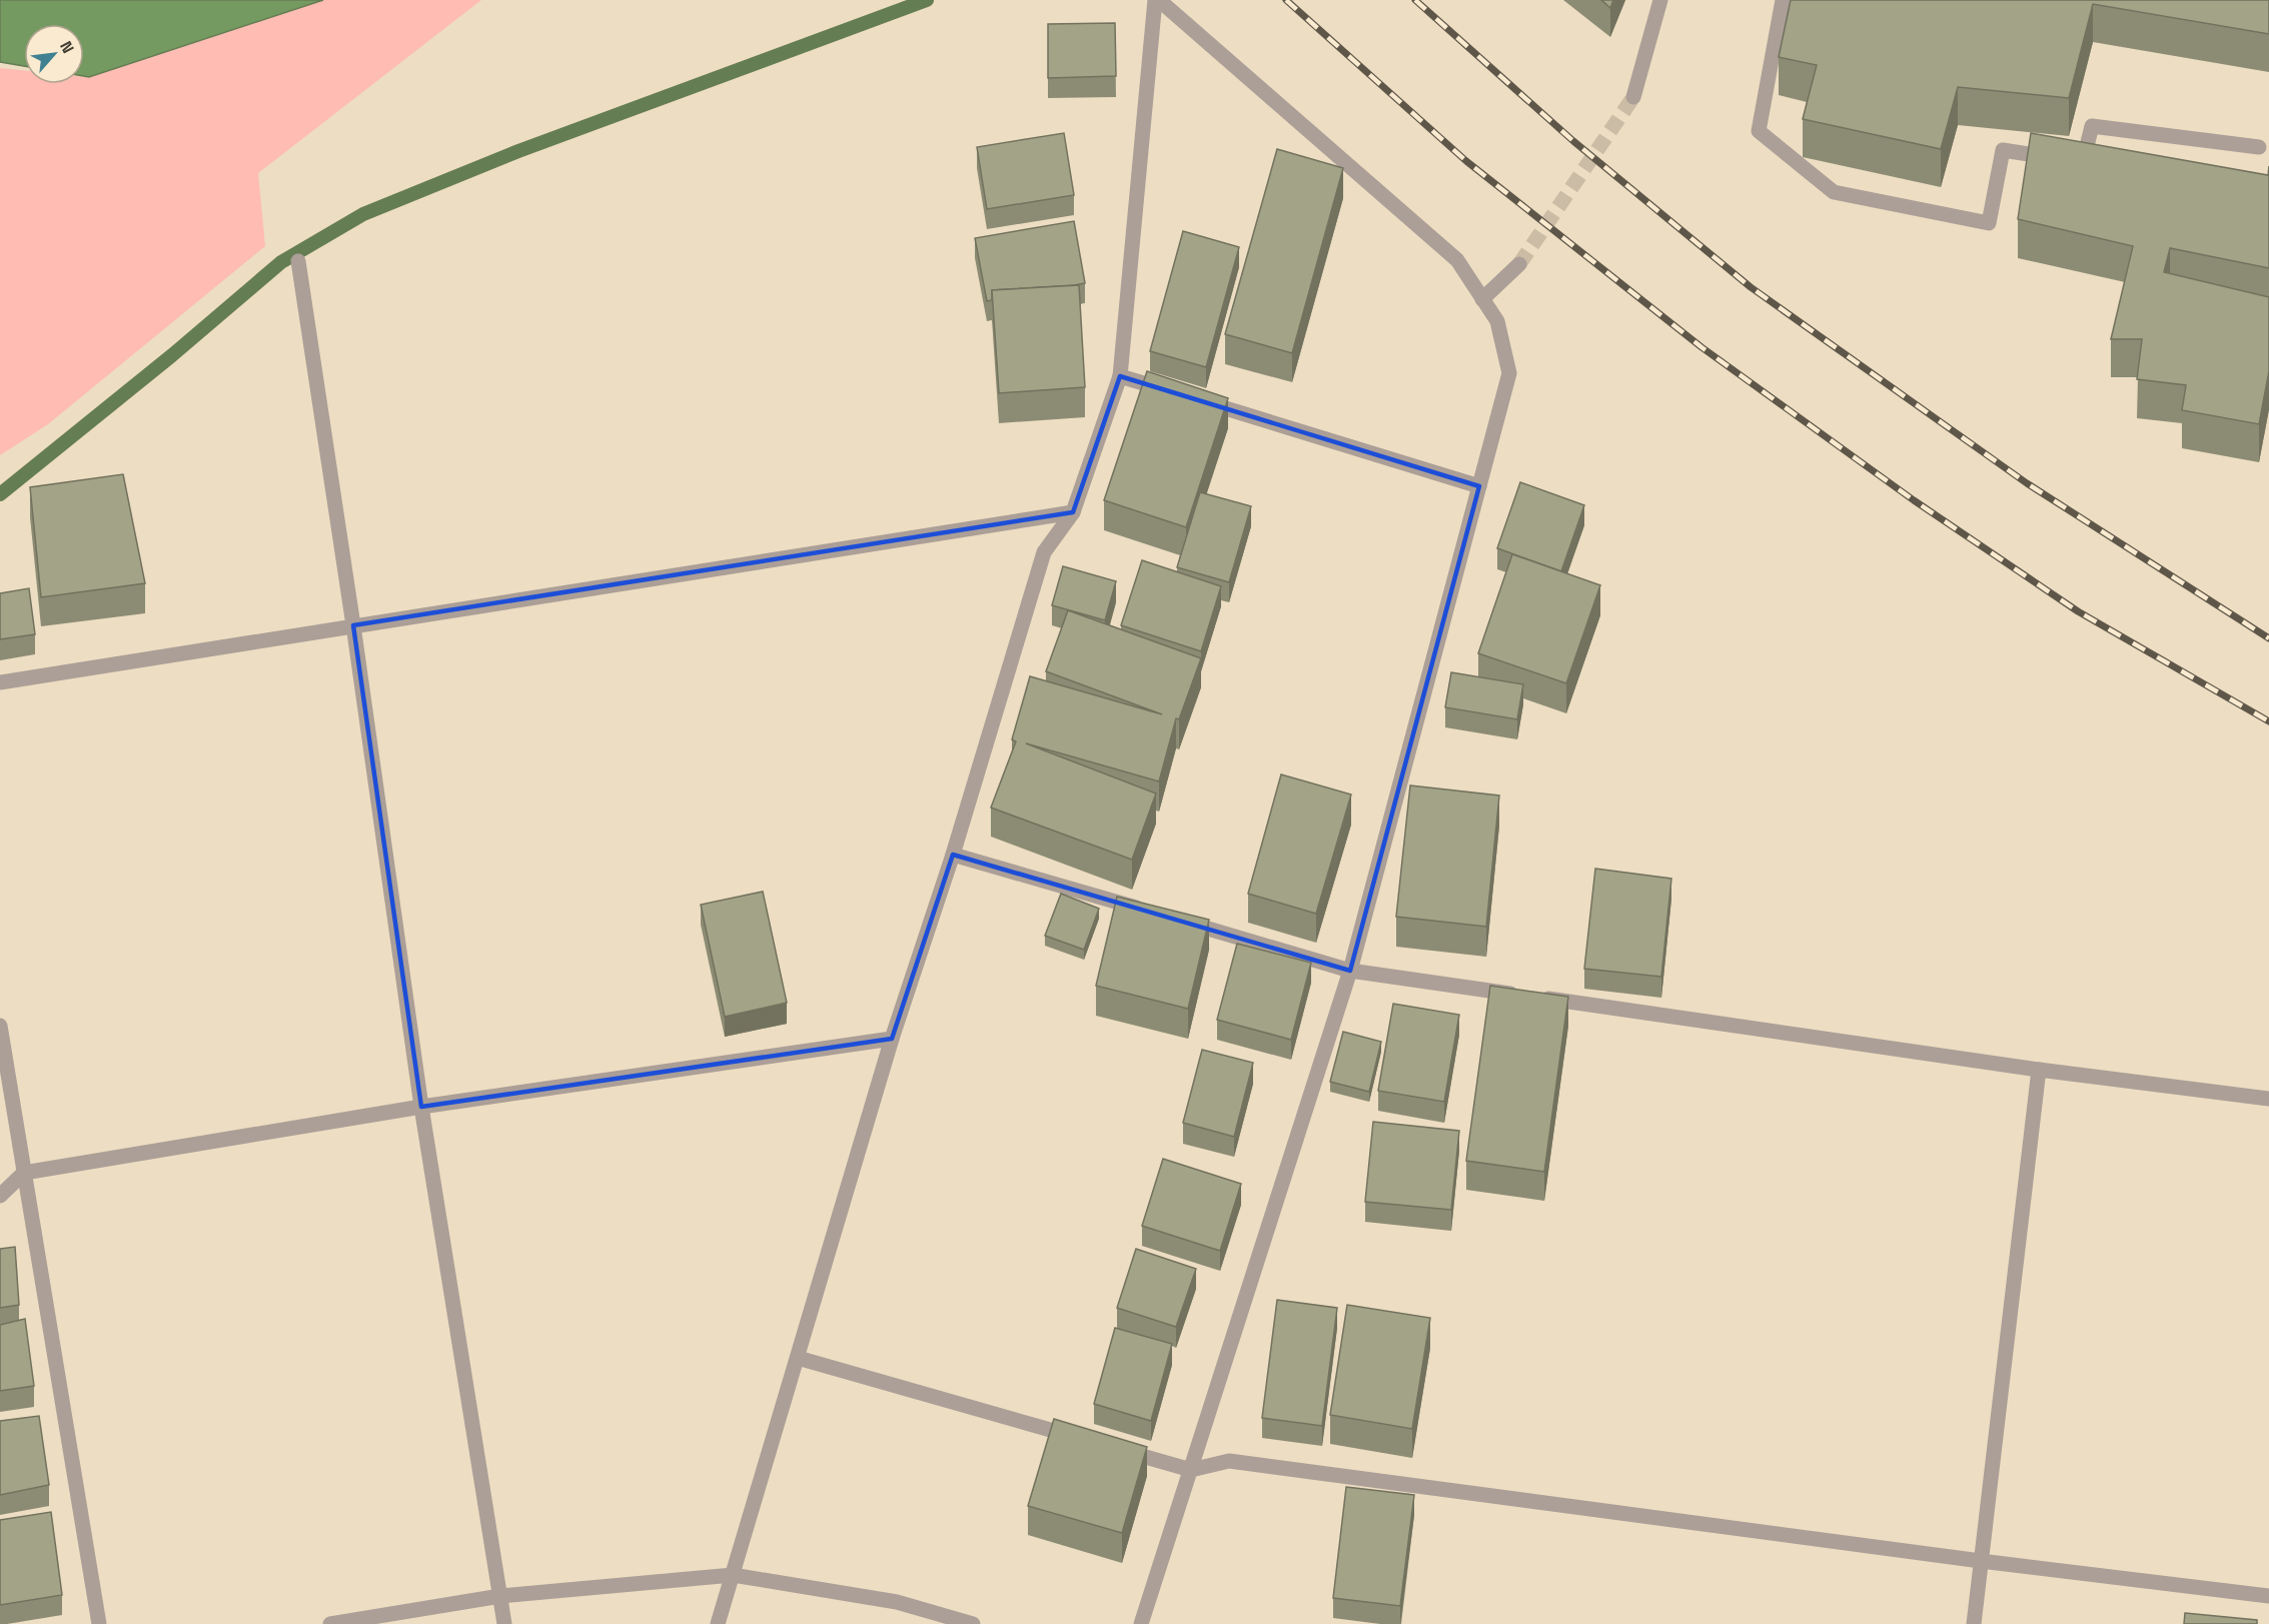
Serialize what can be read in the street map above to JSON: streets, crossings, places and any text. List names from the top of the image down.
{
  "north": "top right"
}
